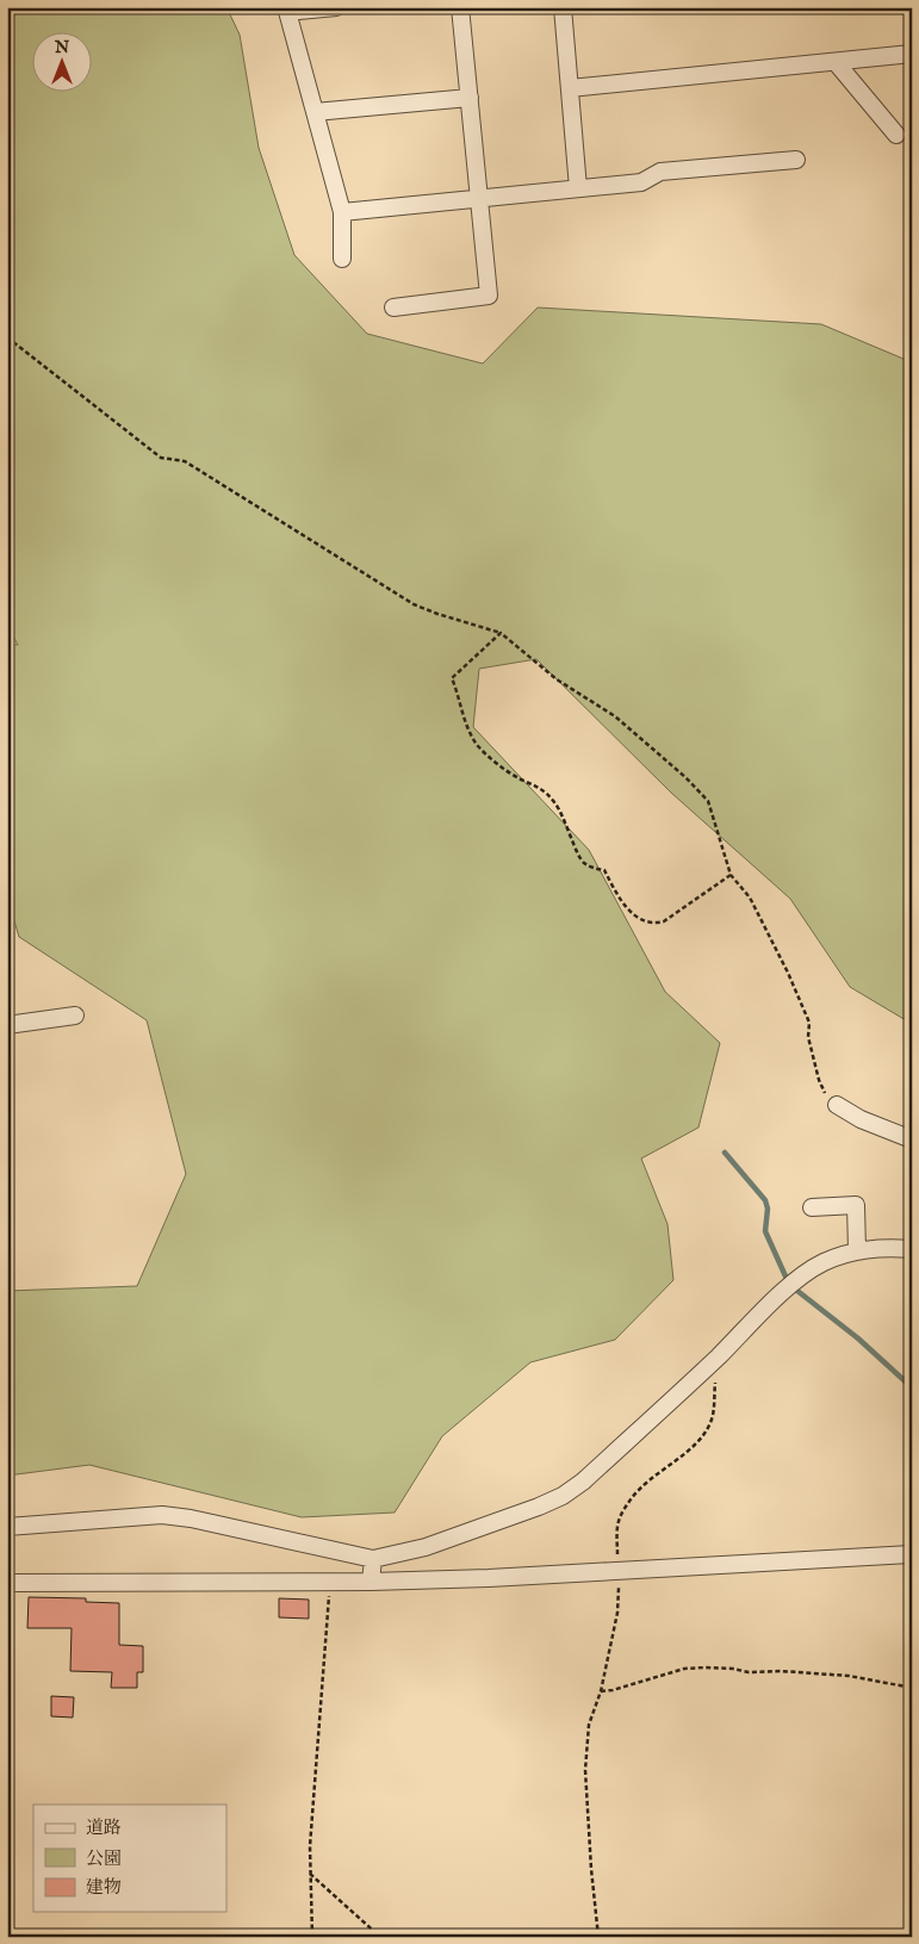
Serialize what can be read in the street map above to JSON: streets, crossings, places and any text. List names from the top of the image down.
{
  "legend": ["道路", "公園", "建物"],
  "north": "top"
}
